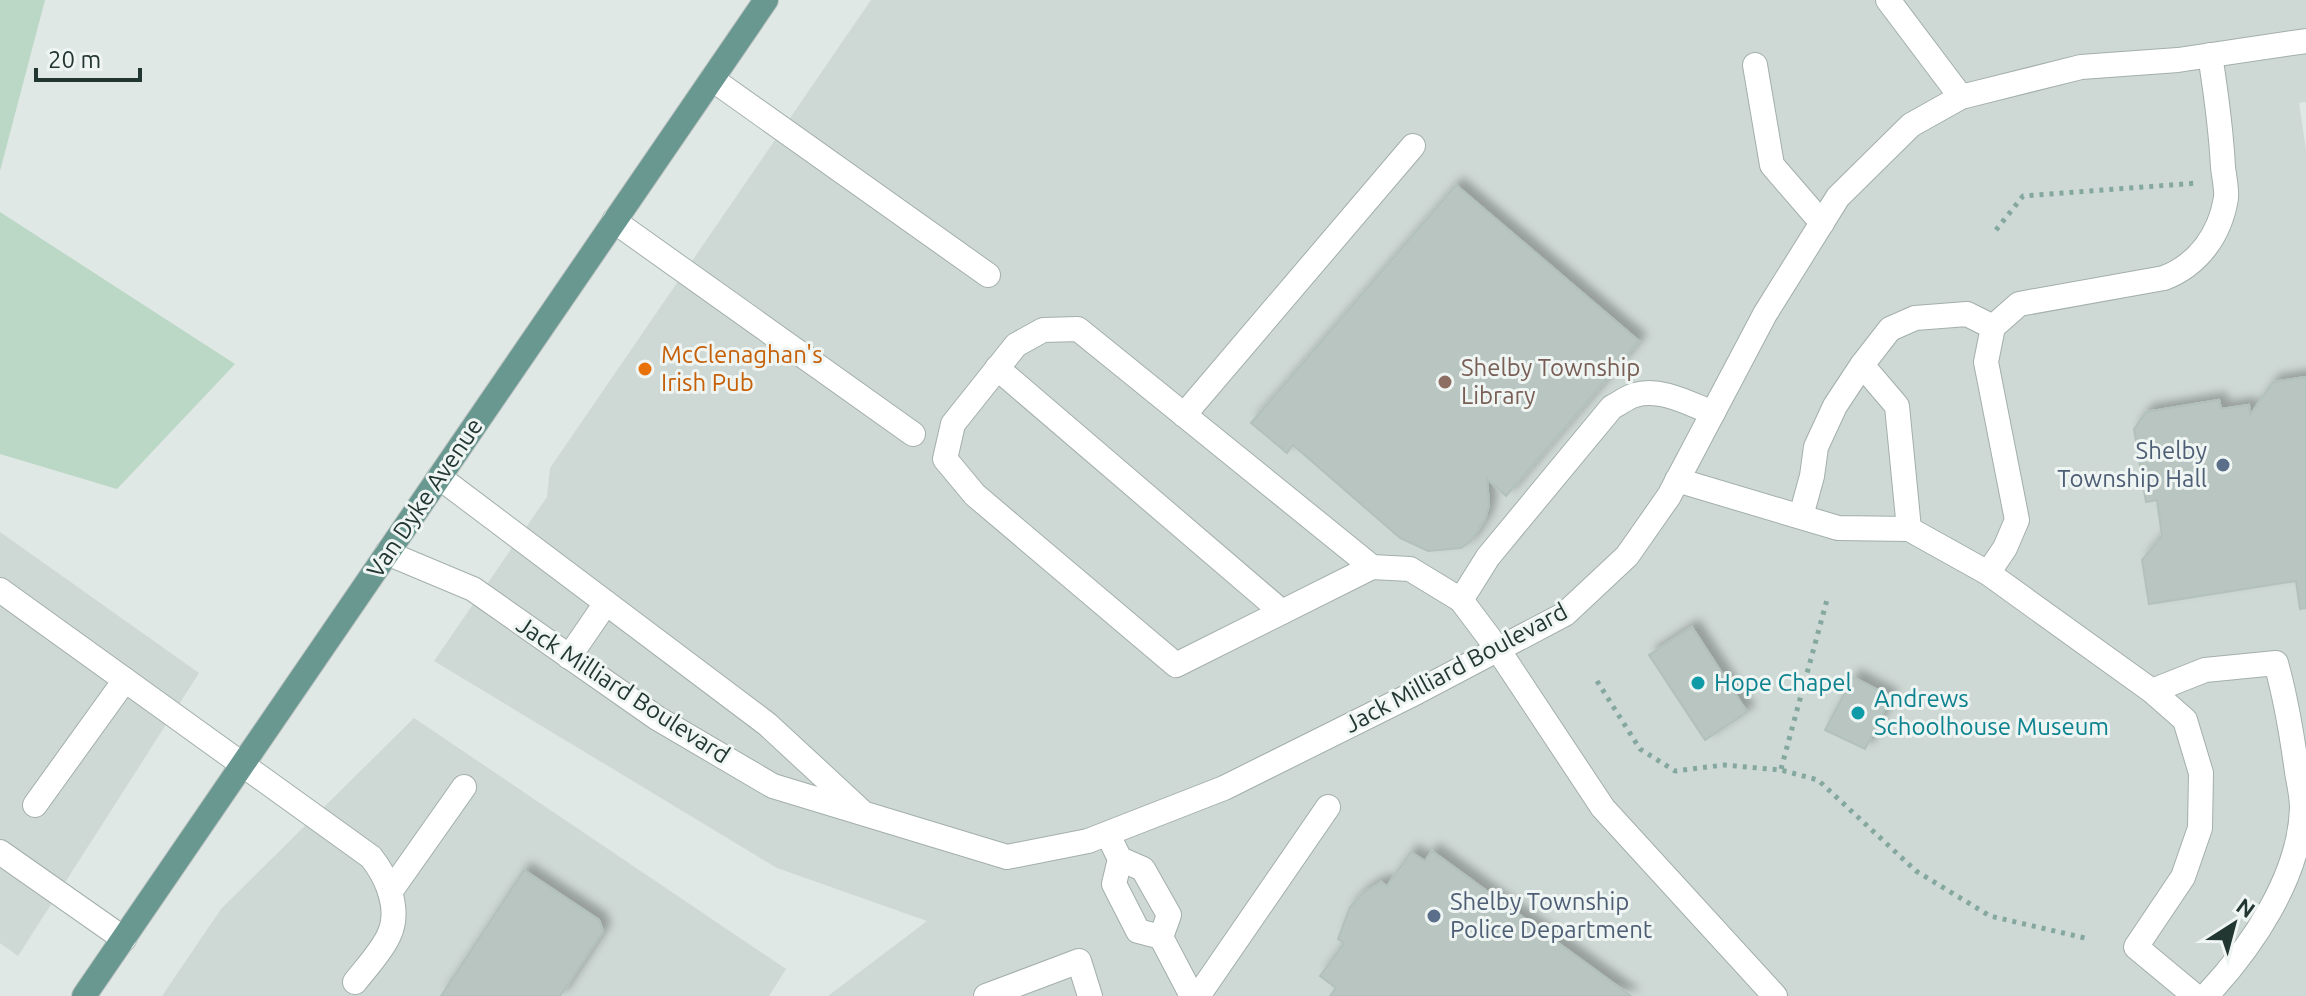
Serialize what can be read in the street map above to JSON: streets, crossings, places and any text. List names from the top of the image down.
{
  "streets": {
    "main road": ["Van Dyke Avenue"],
    "street": ["Jack Milliard Boulevard"]
  },
  "crossings": [
    ["Van Dyke Avenue", "Jack Milliard Boulevard"]
  ],
  "places": [
    "McClenaghan's Irish Pub",
    "Shelby Township Library",
    "Shelby Township Hall",
    "Hope Chapel",
    "Andrews Schoolhouse Museum",
    "Shelby Township Police Department"
  ],
  "scale_bar": "20 m",
  "north": "top right"
}
